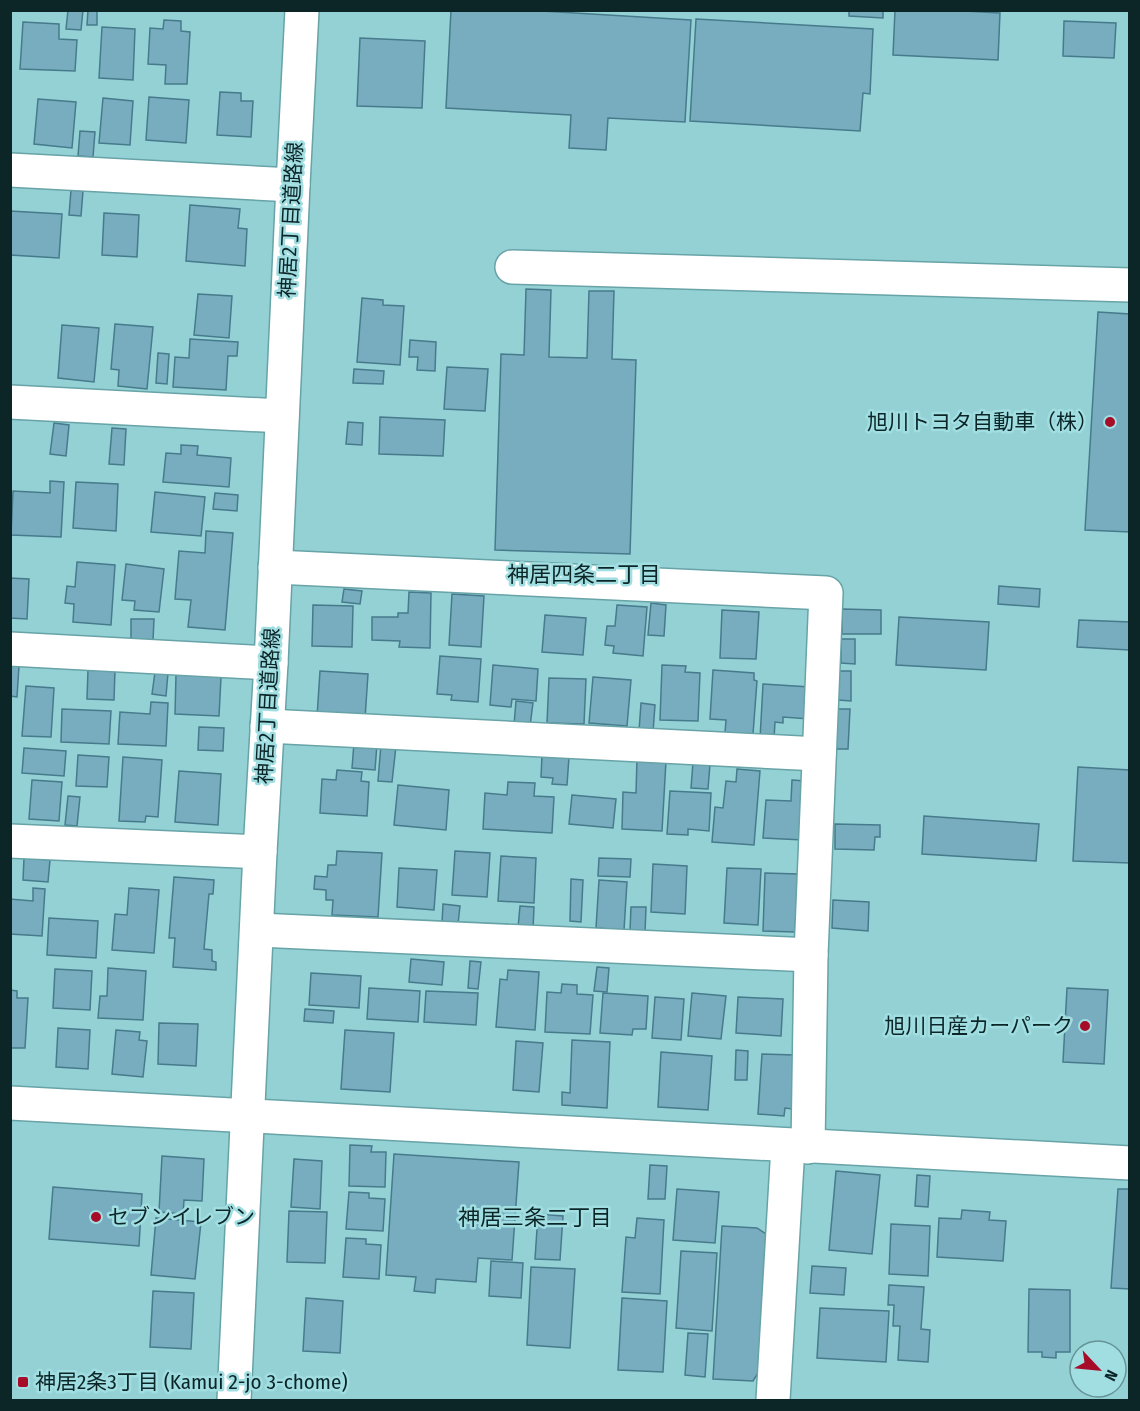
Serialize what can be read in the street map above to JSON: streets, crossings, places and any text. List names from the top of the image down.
{
  "streets": {
    "street": ["神居2丁目道路線"]
  },
  "districts": ["神居四条二丁目", "神居三条二丁目"],
  "places": {
    "other": ["旭川トヨタ自動車（株）", "旭川日産カーパーク", "セブンイレブン"],
    "transit": ["神居2条3丁目 (Kamui 2-jo 3-chome)"]
  },
  "north": "bottom right"
}
